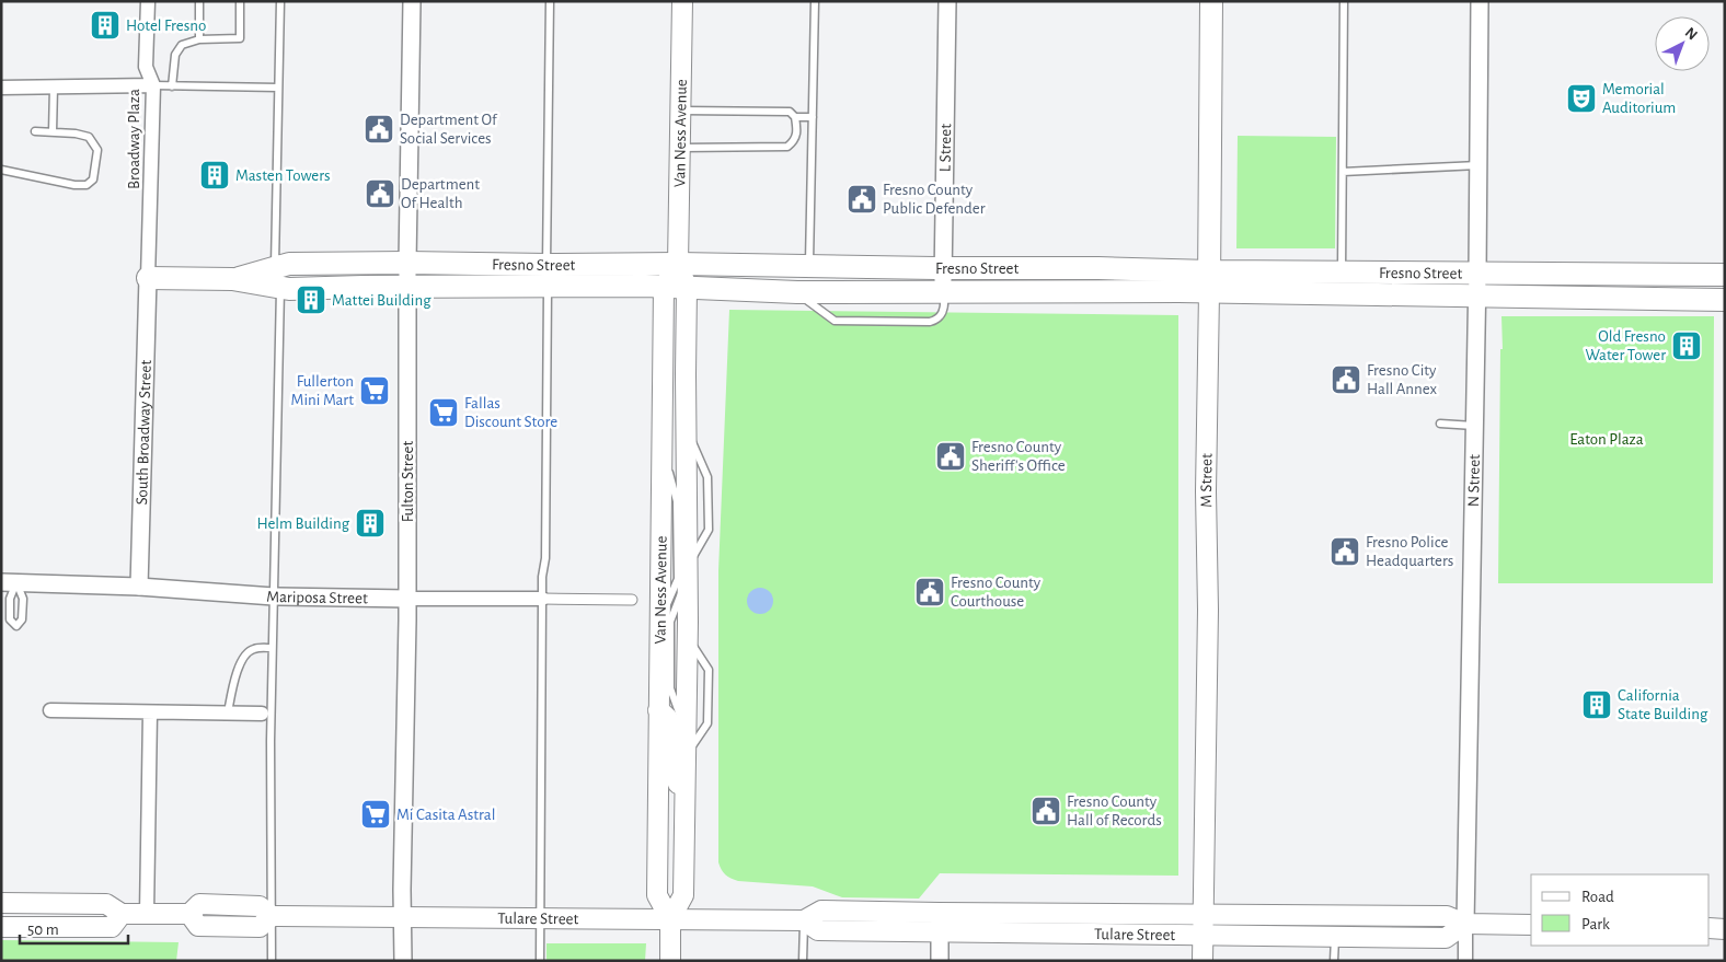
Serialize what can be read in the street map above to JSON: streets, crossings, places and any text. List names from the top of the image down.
{
  "streets": {
    "main road": [
      "Van Ness Avenue",
      "Fresno Street",
      "M Street",
      "Tulare Street"
    ],
    "street": [
      "Broadway Plaza",
      "L Street",
      "South Broadway Street",
      "Fulton Street",
      "N Street",
      "Mariposa Street"
    ]
  },
  "crossings": [
    ["Van Ness Avenue", "Fresno Street"],
    ["Van Ness Avenue", "Tulare Street"],
    ["Broadway Plaza", "Fresno Street"],
    ["Broadway Plaza", "South Broadway Street"],
    ["L Street", "Fresno Street"],
    ["Fresno Street", "South Broadway Street"],
    ["Fresno Street", "Fulton Street"],
    ["Fresno Street", "M Street"],
    ["Fresno Street", "N Street"],
    ["South Broadway Street", "Mariposa Street"],
    ["Fulton Street", "Mariposa Street"],
    ["Fulton Street", "Tulare Street"],
    ["M Street", "Tulare Street"],
    ["N Street", "Tulare Street"]
  ],
  "parks": ["Eaton Plaza"],
  "places": {
    "building": [
      "Hotel Fresno",
      "Masten Towers",
      "Mattei Building",
      "Old Fresno Water Tower",
      "Helm Building",
      "California State Building"
    ],
    "theatre": ["Memorial Auditorium"],
    "public building": [
      "Department Of Social Services",
      "Department Of Health",
      "Fresno County Public Defender",
      "Fresno City Hall Annex",
      "Fresno County Sheriff's Office",
      "Fresno Police Headquarters",
      "Fresno County Courthouse",
      "Fresno County Hall of Records"
    ],
    "supermarket": ["Fullerton Mini Mart", "Fallas Discount Store", "Mi Casita Astral"]
  },
  "legend": ["Road", "Park"],
  "scale_bar": "50 m",
  "north": "top right"
}
